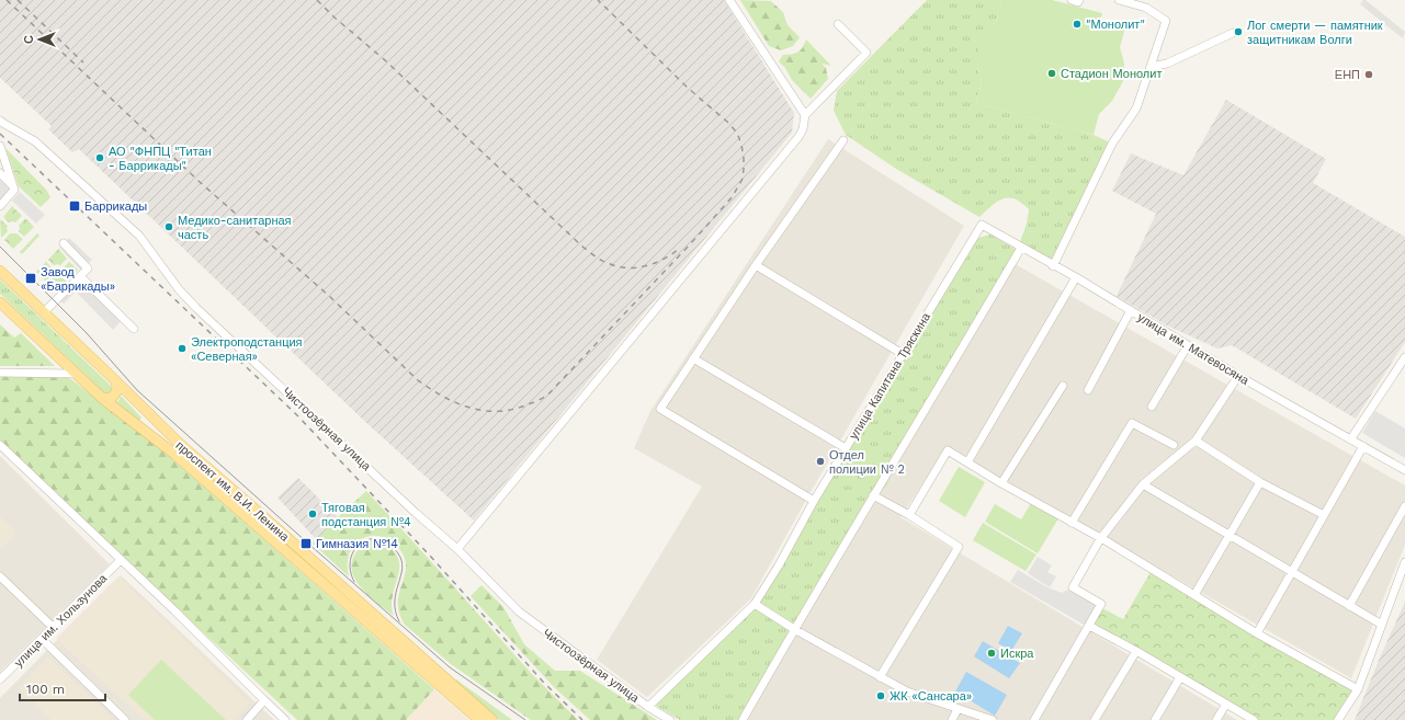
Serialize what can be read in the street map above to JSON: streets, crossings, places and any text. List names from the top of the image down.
{
  "streets": {
    "main road": ["проспект им. В.И. Ленина"],
    "street": [
      "улица им. Матевосяна",
      "улица Капитана Тряскина",
      "Чистоозёрная улица",
      "улица им. Хользунова"
    ]
  },
  "crossings": [
    ["улица им. Матевосяна", "улица Капитана Тряскина"],
    ["улица Капитана Тряскина", "Чистоозёрная улица"]
  ],
  "places": {
    "other": [
      "\"Монолит\"",
      "Лог смерти — памятник защитникам Волги",
      "Стадион Монолит",
      "ЕНП",
      "АО \"ФНПЦ \"Титан - Баррикады\"",
      "Медико-санитарная часть",
      "Электроподстанция «Северная»",
      "Отдел полиции № 2",
      "Тяговая подстанция №4",
      "Искра",
      "ЖК «Сансара»"
    ],
    "transit": ["Баррикады", "Завод «Баррикады»", "Гимназия №14"]
  },
  "scale_bar": "100 m",
  "north": "left"
}
